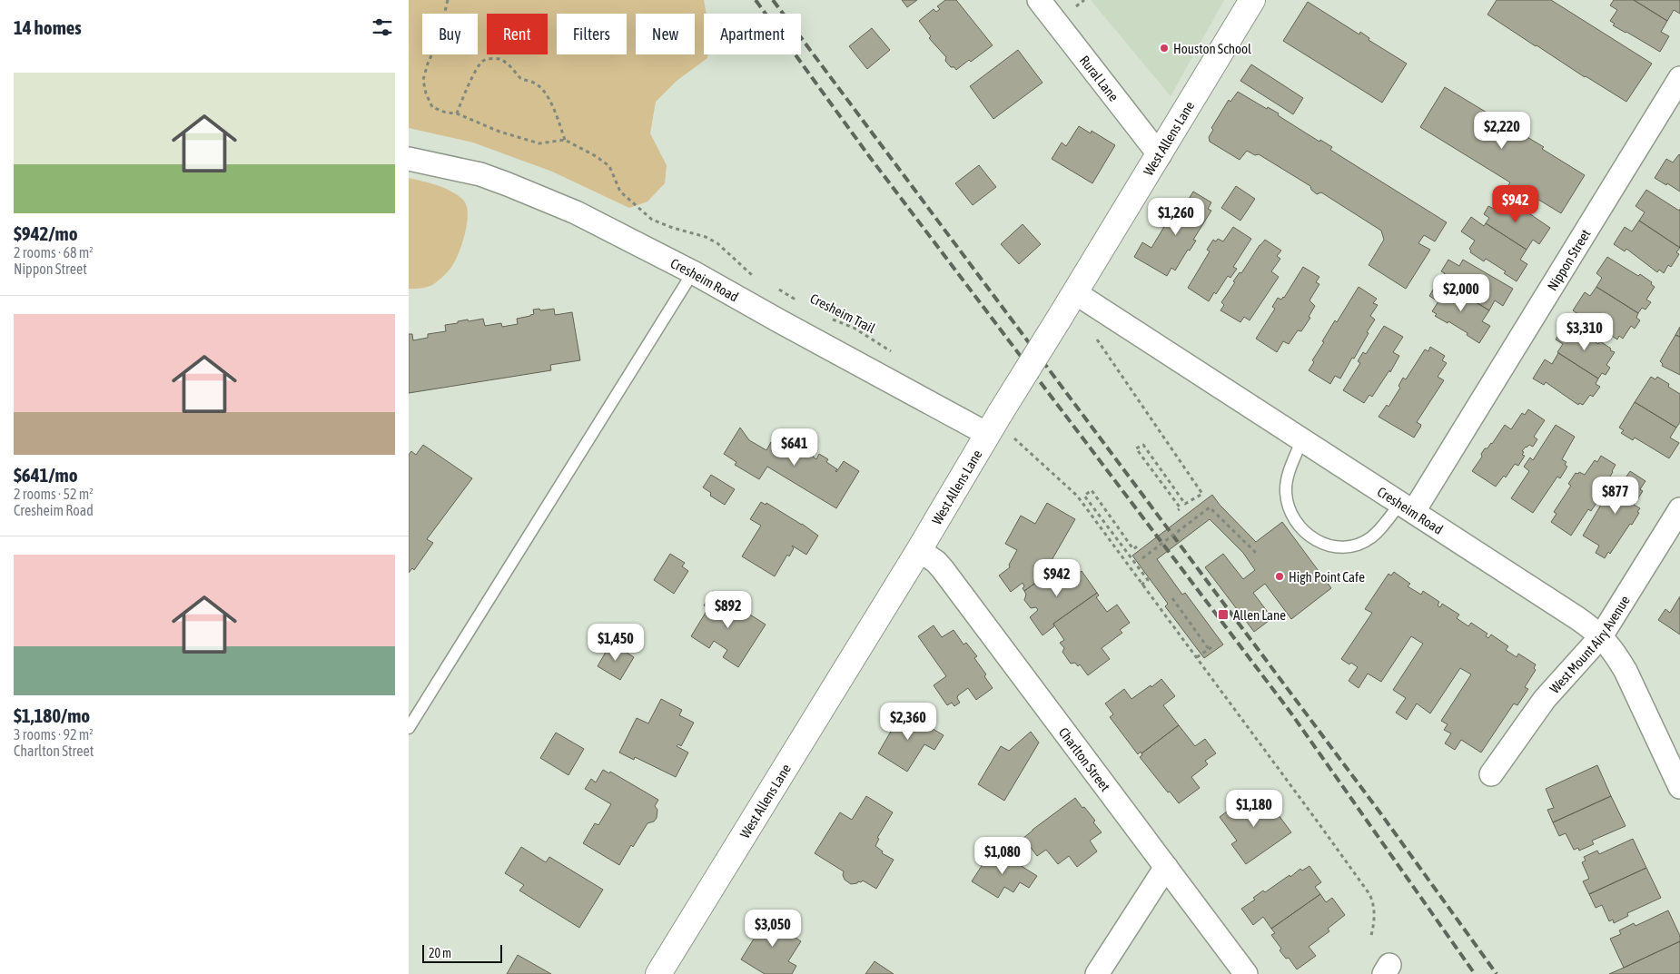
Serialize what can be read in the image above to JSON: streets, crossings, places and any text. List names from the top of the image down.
{
  "streets": {
    "main road": ["West Allens Lane"],
    "street": [
      "Rural Lane",
      "Nippon Street",
      "Cresheim Road",
      "West Mount Airy Avenue",
      "Charlton Street"
    ],
    "path": ["Cresheim Trail"]
  },
  "crossings": [
    ["Rural Lane", "West Allens Lane"],
    ["West Allens Lane", "Cresheim Road"],
    ["West Allens Lane", "Charlton Street"],
    ["Nippon Street", "Cresheim Road"],
    ["Cresheim Road", "West Mount Airy Avenue"]
  ],
  "places": {
    "other": ["Houston School", "High Point Cafe"],
    "transit": ["Allen Lane"]
  },
  "scale_bar": "20 m",
  "page": {
    "heading": "14 homes",
    "chip": [
      "Buy",
      "Rent",
      "Filters",
      "New",
      "Apartment"
    ],
    "list": [
      {
        "name": "$942/mo",
        "note": "2 rooms · 68 m² · Nippon Street"
      },
      {
        "name": "$641/mo",
        "note": "2 rooms · 52 m² · Cresheim Road"
      },
      {
        "name": "$1,180/mo",
        "note": "3 rooms · 92 m² · Charlton Street"
      }
    ],
    "price": [
      "$2,220",
      "$942",
      "$1,260",
      "$2,000",
      "$3,310",
      "$641",
      "$877",
      "$942",
      "$892",
      "$1,450",
      "$2,360",
      "$1,180",
      "$1,080",
      "$3,050"
    ],
    "scale": "20 m"
  }
}
